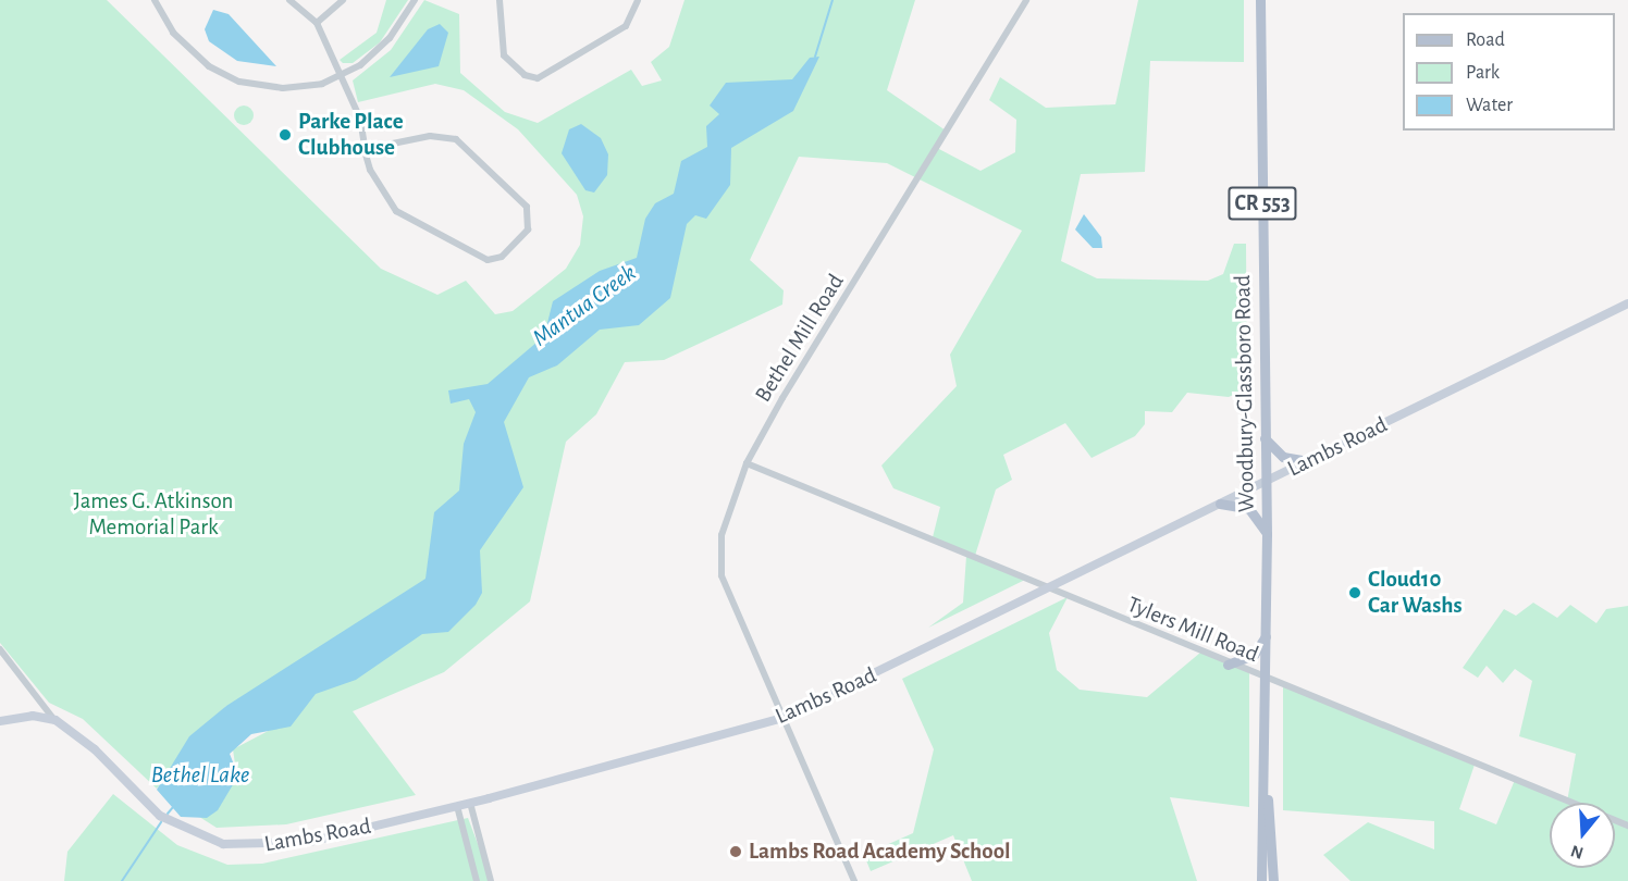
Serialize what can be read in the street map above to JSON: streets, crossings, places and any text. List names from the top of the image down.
{
  "streets": {
    "main road": ["CR 553", "Woodbury-Glassboro Road", "Lambs Road"],
    "street": ["Bethel Mill Road", "Tylers Mill Road"]
  },
  "crossings": [
    ["Bethel Mill Road", "Lambs Road"],
    ["Bethel Mill Road", "Tylers Mill Road"],
    ["Woodbury-Glassboro Road", "Lambs Road"],
    ["Woodbury-Glassboro Road", "Tylers Mill Road"],
    ["Lambs Road", "Tylers Mill Road"]
  ],
  "water": ["Mantua Creek", "Bethel Lake"],
  "parks": ["James G. Atkinson Memorial Park"],
  "places": ["Parke Place Clubhouse", "Cloud10 Car Washs", "Lambs Road Academy School"],
  "legend": ["Road", "Park", "Water"],
  "north": "bottom"
}
